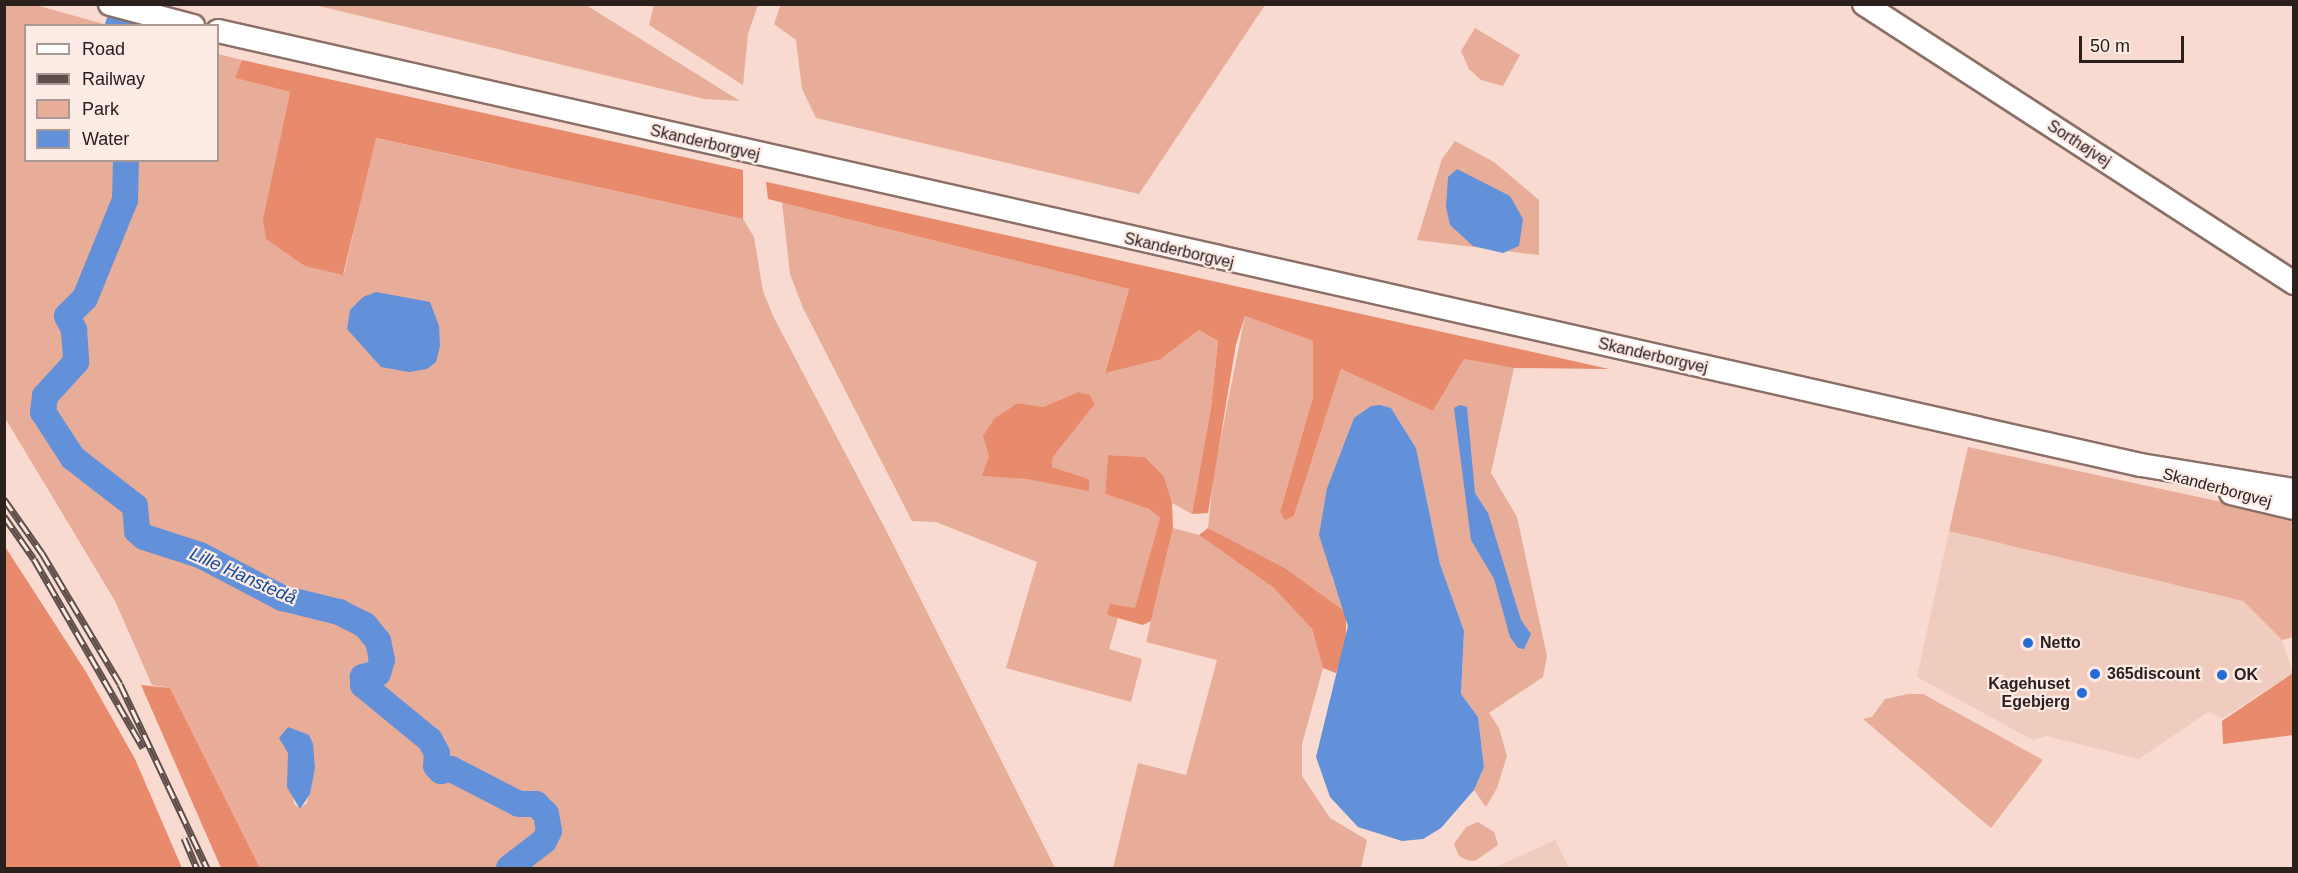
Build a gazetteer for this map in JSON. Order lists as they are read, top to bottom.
{
  "streets": {
    "main road": ["Skanderborgvej", "Sorthøjvej"]
  },
  "water": ["Lille Hanstedå"],
  "places": [
    "Netto",
    "365discount",
    "OK",
    "Kagehuset Egebjerg"
  ],
  "legend": [
    "Road",
    "Railway",
    "Park",
    "Water"
  ],
  "scale_bar": "50 m"
}
